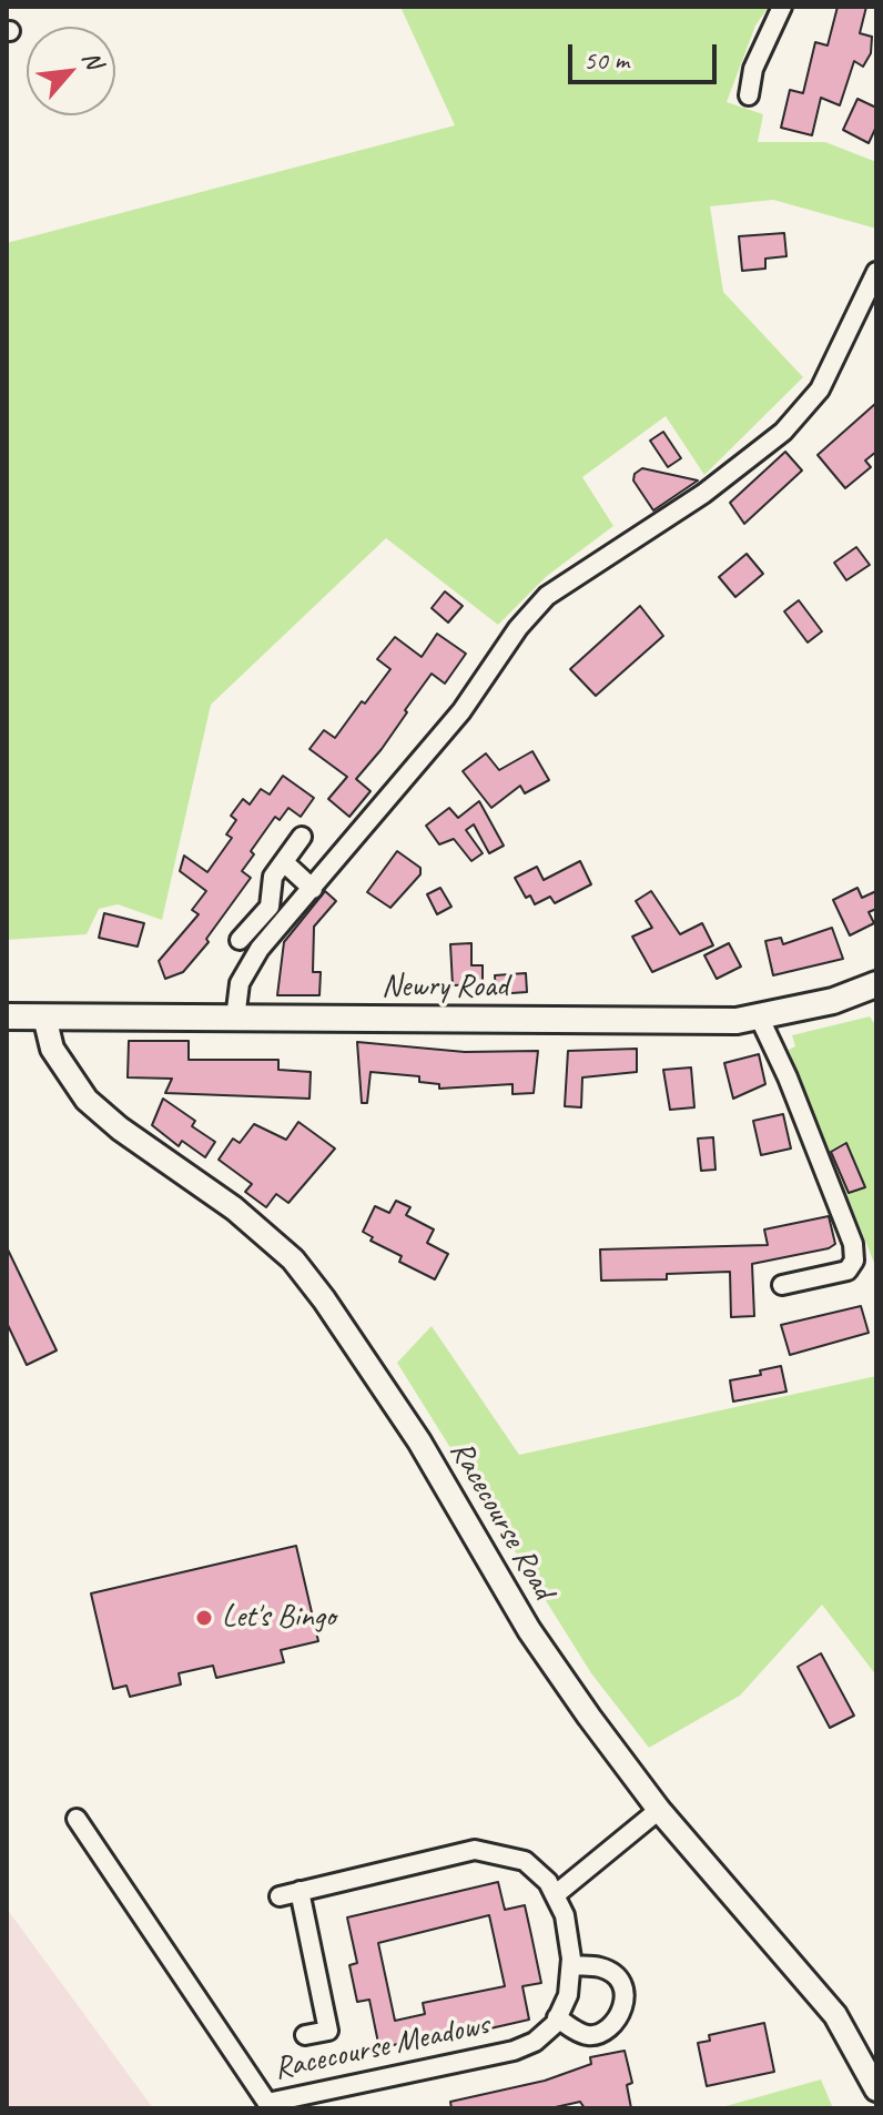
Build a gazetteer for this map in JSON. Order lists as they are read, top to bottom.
{
  "streets": {
    "main road": ["Newry Road"],
    "street": ["Racecourse Road", "Racecourse Meadows"]
  },
  "crossings": [
    ["Newry Road", "Racecourse Road"]
  ],
  "places": ["Let's Bingo"],
  "scale_bar": "50 m",
  "north": "top right"
}
